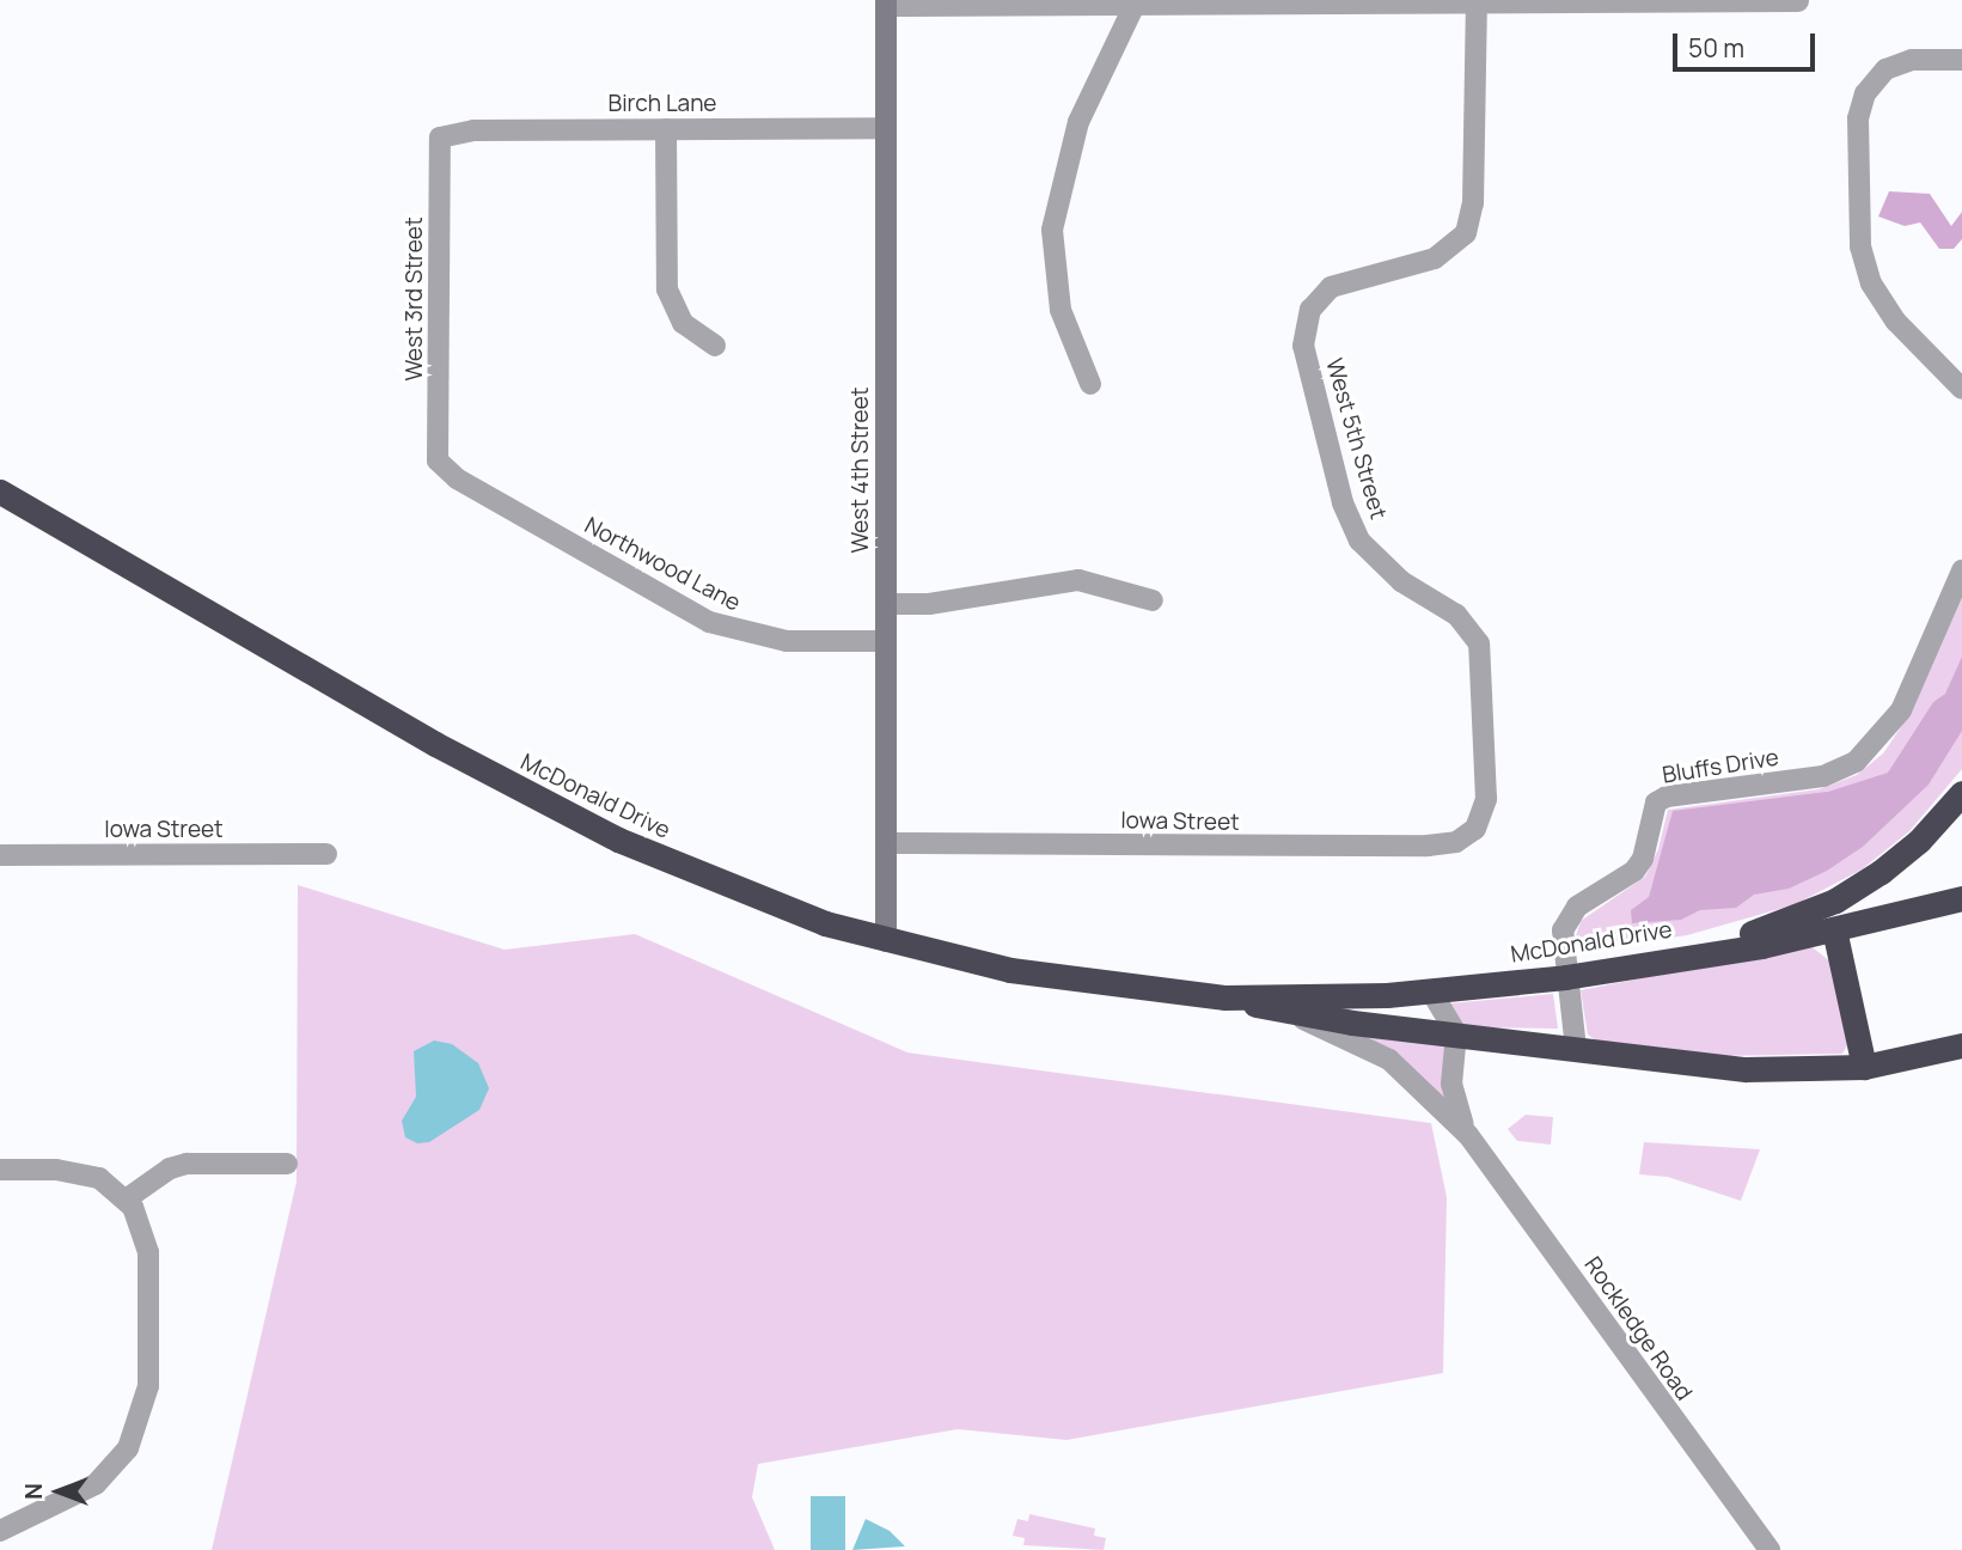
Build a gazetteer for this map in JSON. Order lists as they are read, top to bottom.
{
  "streets": {
    "highway": ["McDonald Drive"],
    "street": [
      "Birch Lane",
      "West 3rd Street",
      "West 5th Street",
      "West 4th Street",
      "Northwood Lane",
      "Bluffs Drive",
      "Iowa Street",
      "Rockledge Road"
    ]
  },
  "crossings": [
    ["Birch Lane", "West 3rd Street"],
    ["Birch Lane", "West 4th Street"],
    ["West 3rd Street", "Northwood Lane"],
    ["West 5th Street", "Iowa Street"],
    ["West 4th Street", "Northwood Lane"],
    ["West 4th Street", "McDonald Drive"],
    ["West 4th Street", "Iowa Street"],
    ["Bluffs Drive", "McDonald Drive"]
  ],
  "scale_bar": "50 m",
  "north": "left"
}
